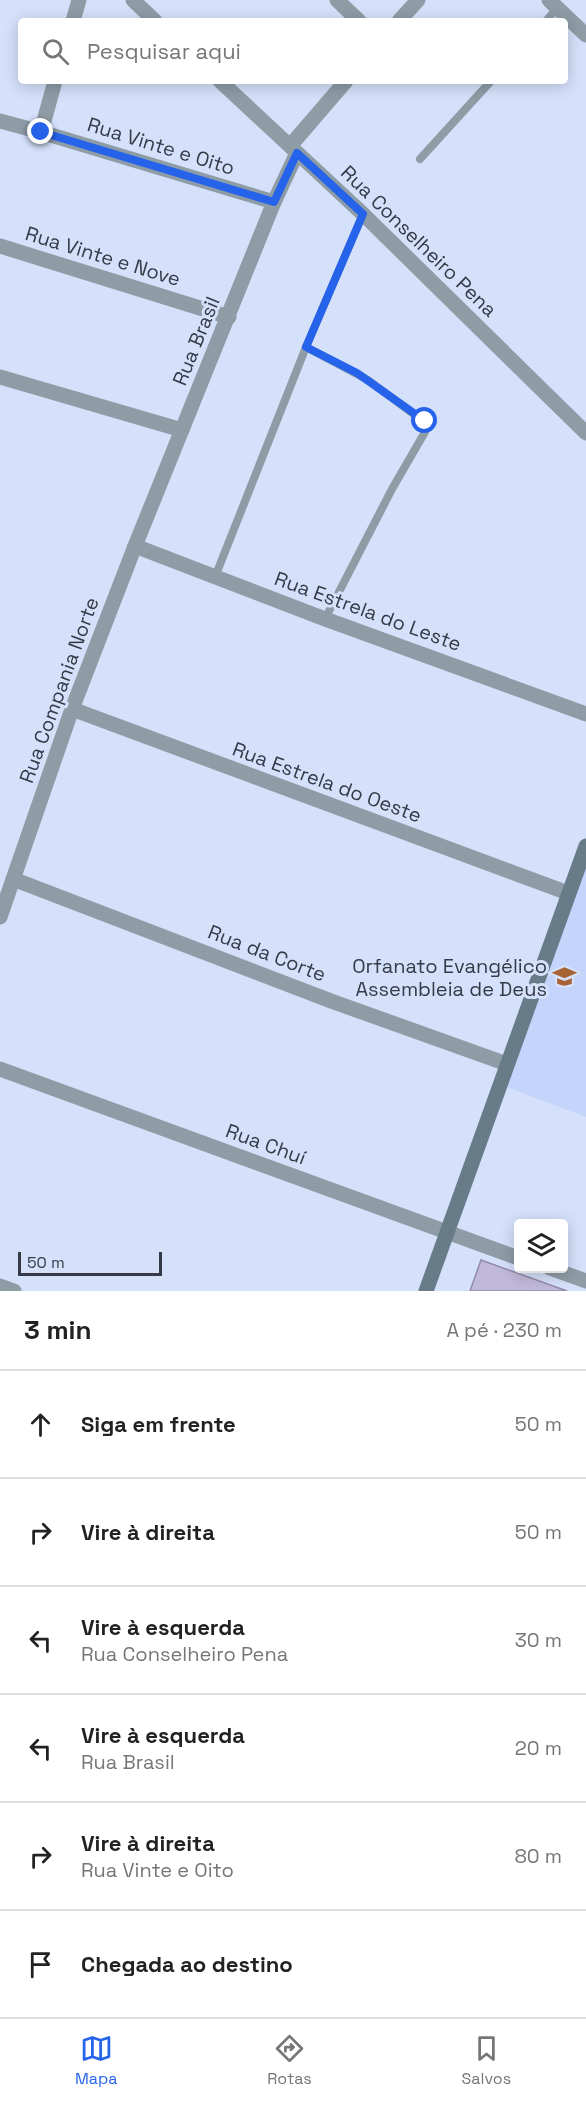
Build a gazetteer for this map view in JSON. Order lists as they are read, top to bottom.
{
  "streets": {
    "street": [
      "Rua Vinte e Oito",
      "Rua Conselheiro Pena",
      "Rua Vinte e Nove",
      "Rua Brasil",
      "Rua Estrela do Leste",
      "Rua Compania Norte",
      "Rua Estrela do Oeste",
      "Rua da Corte",
      "Rua Chuí"
    ]
  },
  "crossings": [
    ["Rua Vinte e Oito", "Rua Brasil"],
    ["Rua Conselheiro Pena", "Rua Brasil"],
    ["Rua Vinte e Nove", "Rua Brasil"],
    ["Rua Brasil", "Rua Estrela do Leste"],
    ["Rua Brasil", "Rua Compania Norte"],
    ["Rua Estrela do Leste", "Rua Compania Norte"],
    ["Rua Compania Norte", "Rua Estrela do Oeste"],
    ["Rua Compania Norte", "Rua da Corte"]
  ],
  "places": {
    "school or university": ["Orfanato Evangélico Assembleia de Deus"]
  },
  "scale_bar": "50 m",
  "page": {
    "search": "Pesquisar aqui",
    "scale": "50 m",
    "heading": ["3 min", "A pé · 230 m"],
    "list": [
      ["Siga em frente", "50 m"],
      ["Vire à direita", "50 m"],
      ["Vire à esquerda", "Rua Conselheiro Pena", "30 m"],
      ["Vire à esquerda", "Rua Brasil", "20 m"],
      ["Vire à direita", "Rua Vinte e Oito", "80 m"],
      "Chegada ao destino"
    ],
    "nav": ["Mapa", "Rotas", "Salvos"]
  }
}
